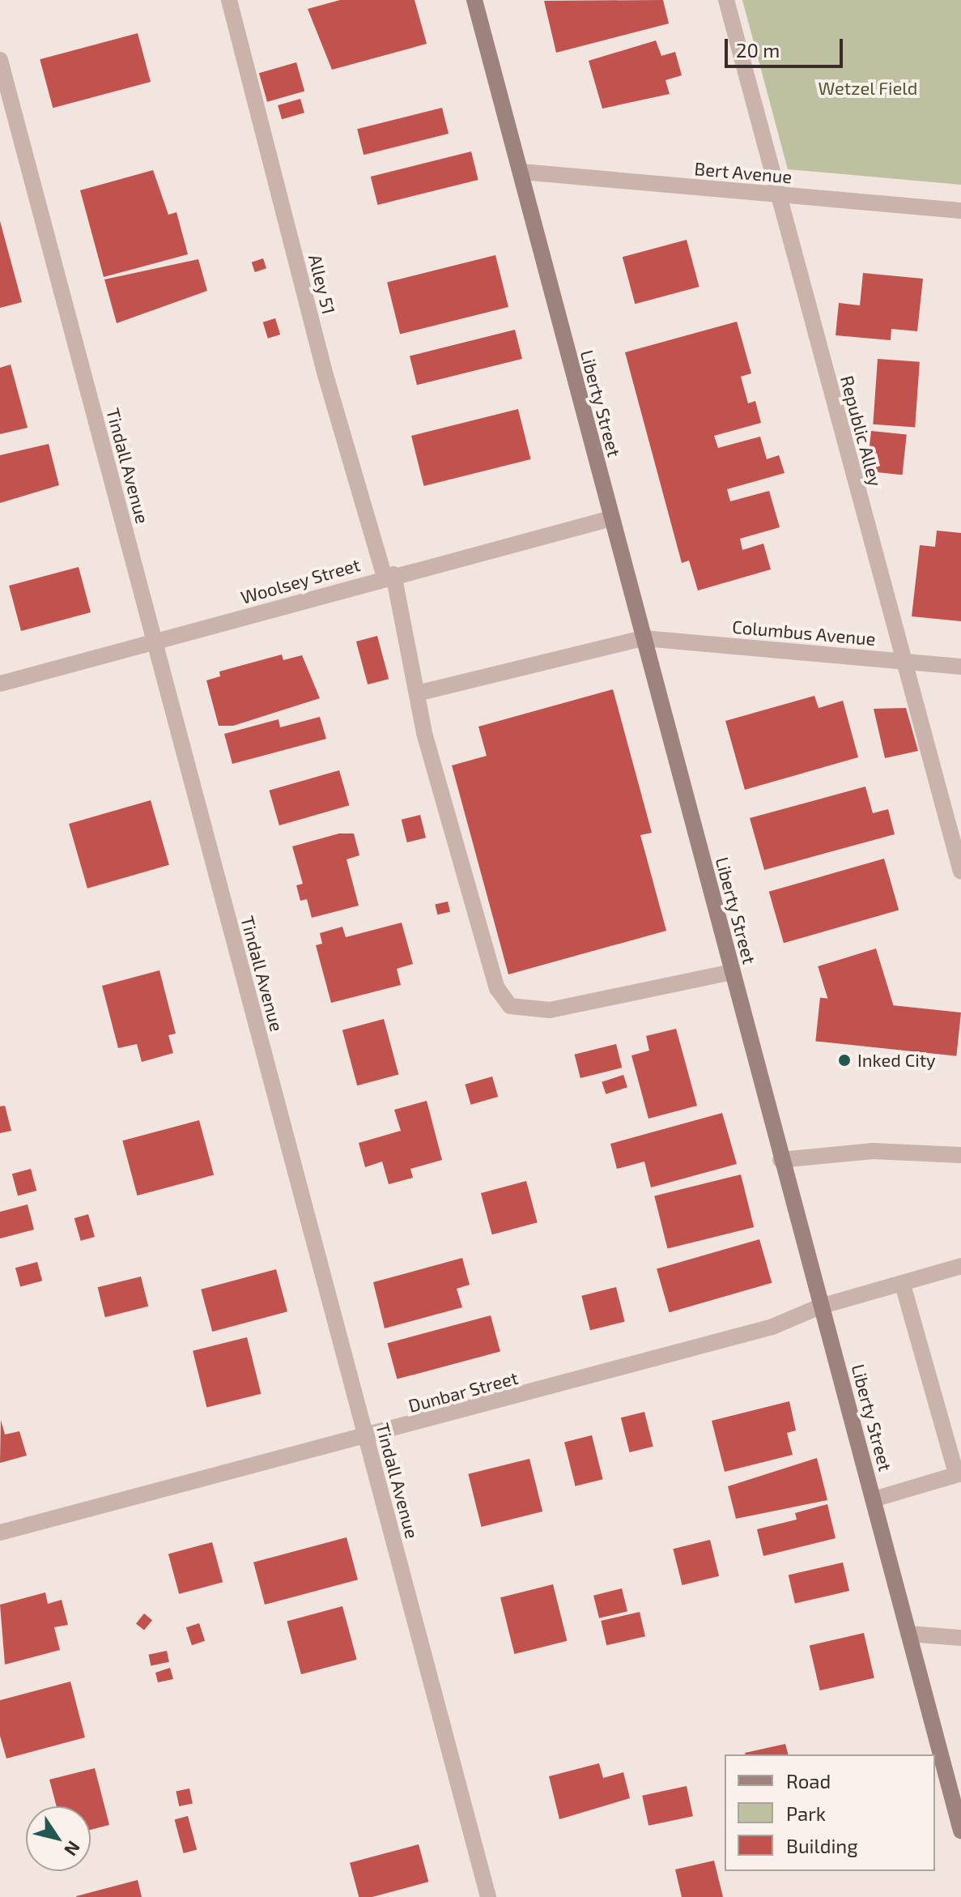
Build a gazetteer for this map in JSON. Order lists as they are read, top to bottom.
{
  "streets": {
    "street": [
      "Bert Avenue",
      "Alley 51",
      "Liberty Street",
      "Republic Alley",
      "Tindall Avenue",
      "Woolsey Street",
      "Columbus Avenue",
      "Dunbar Street"
    ]
  },
  "crossings": [
    ["Bert Avenue", "Liberty Street"],
    ["Bert Avenue", "Republic Alley"],
    ["Alley 51", "Liberty Street"],
    ["Alley 51", "Woolsey Street"],
    ["Alley 51", "Columbus Avenue"],
    ["Liberty Street", "Woolsey Street"],
    ["Liberty Street", "Columbus Avenue"],
    ["Liberty Street", "Dunbar Street"],
    ["Republic Alley", "Columbus Avenue"],
    ["Tindall Avenue", "Woolsey Street"],
    ["Tindall Avenue", "Dunbar Street"]
  ],
  "parks": ["Wetzel Field"],
  "places": ["Inked City"],
  "legend": ["Road", "Park", "Building"],
  "scale_bar": "20 m",
  "north": "bottom right"
}
